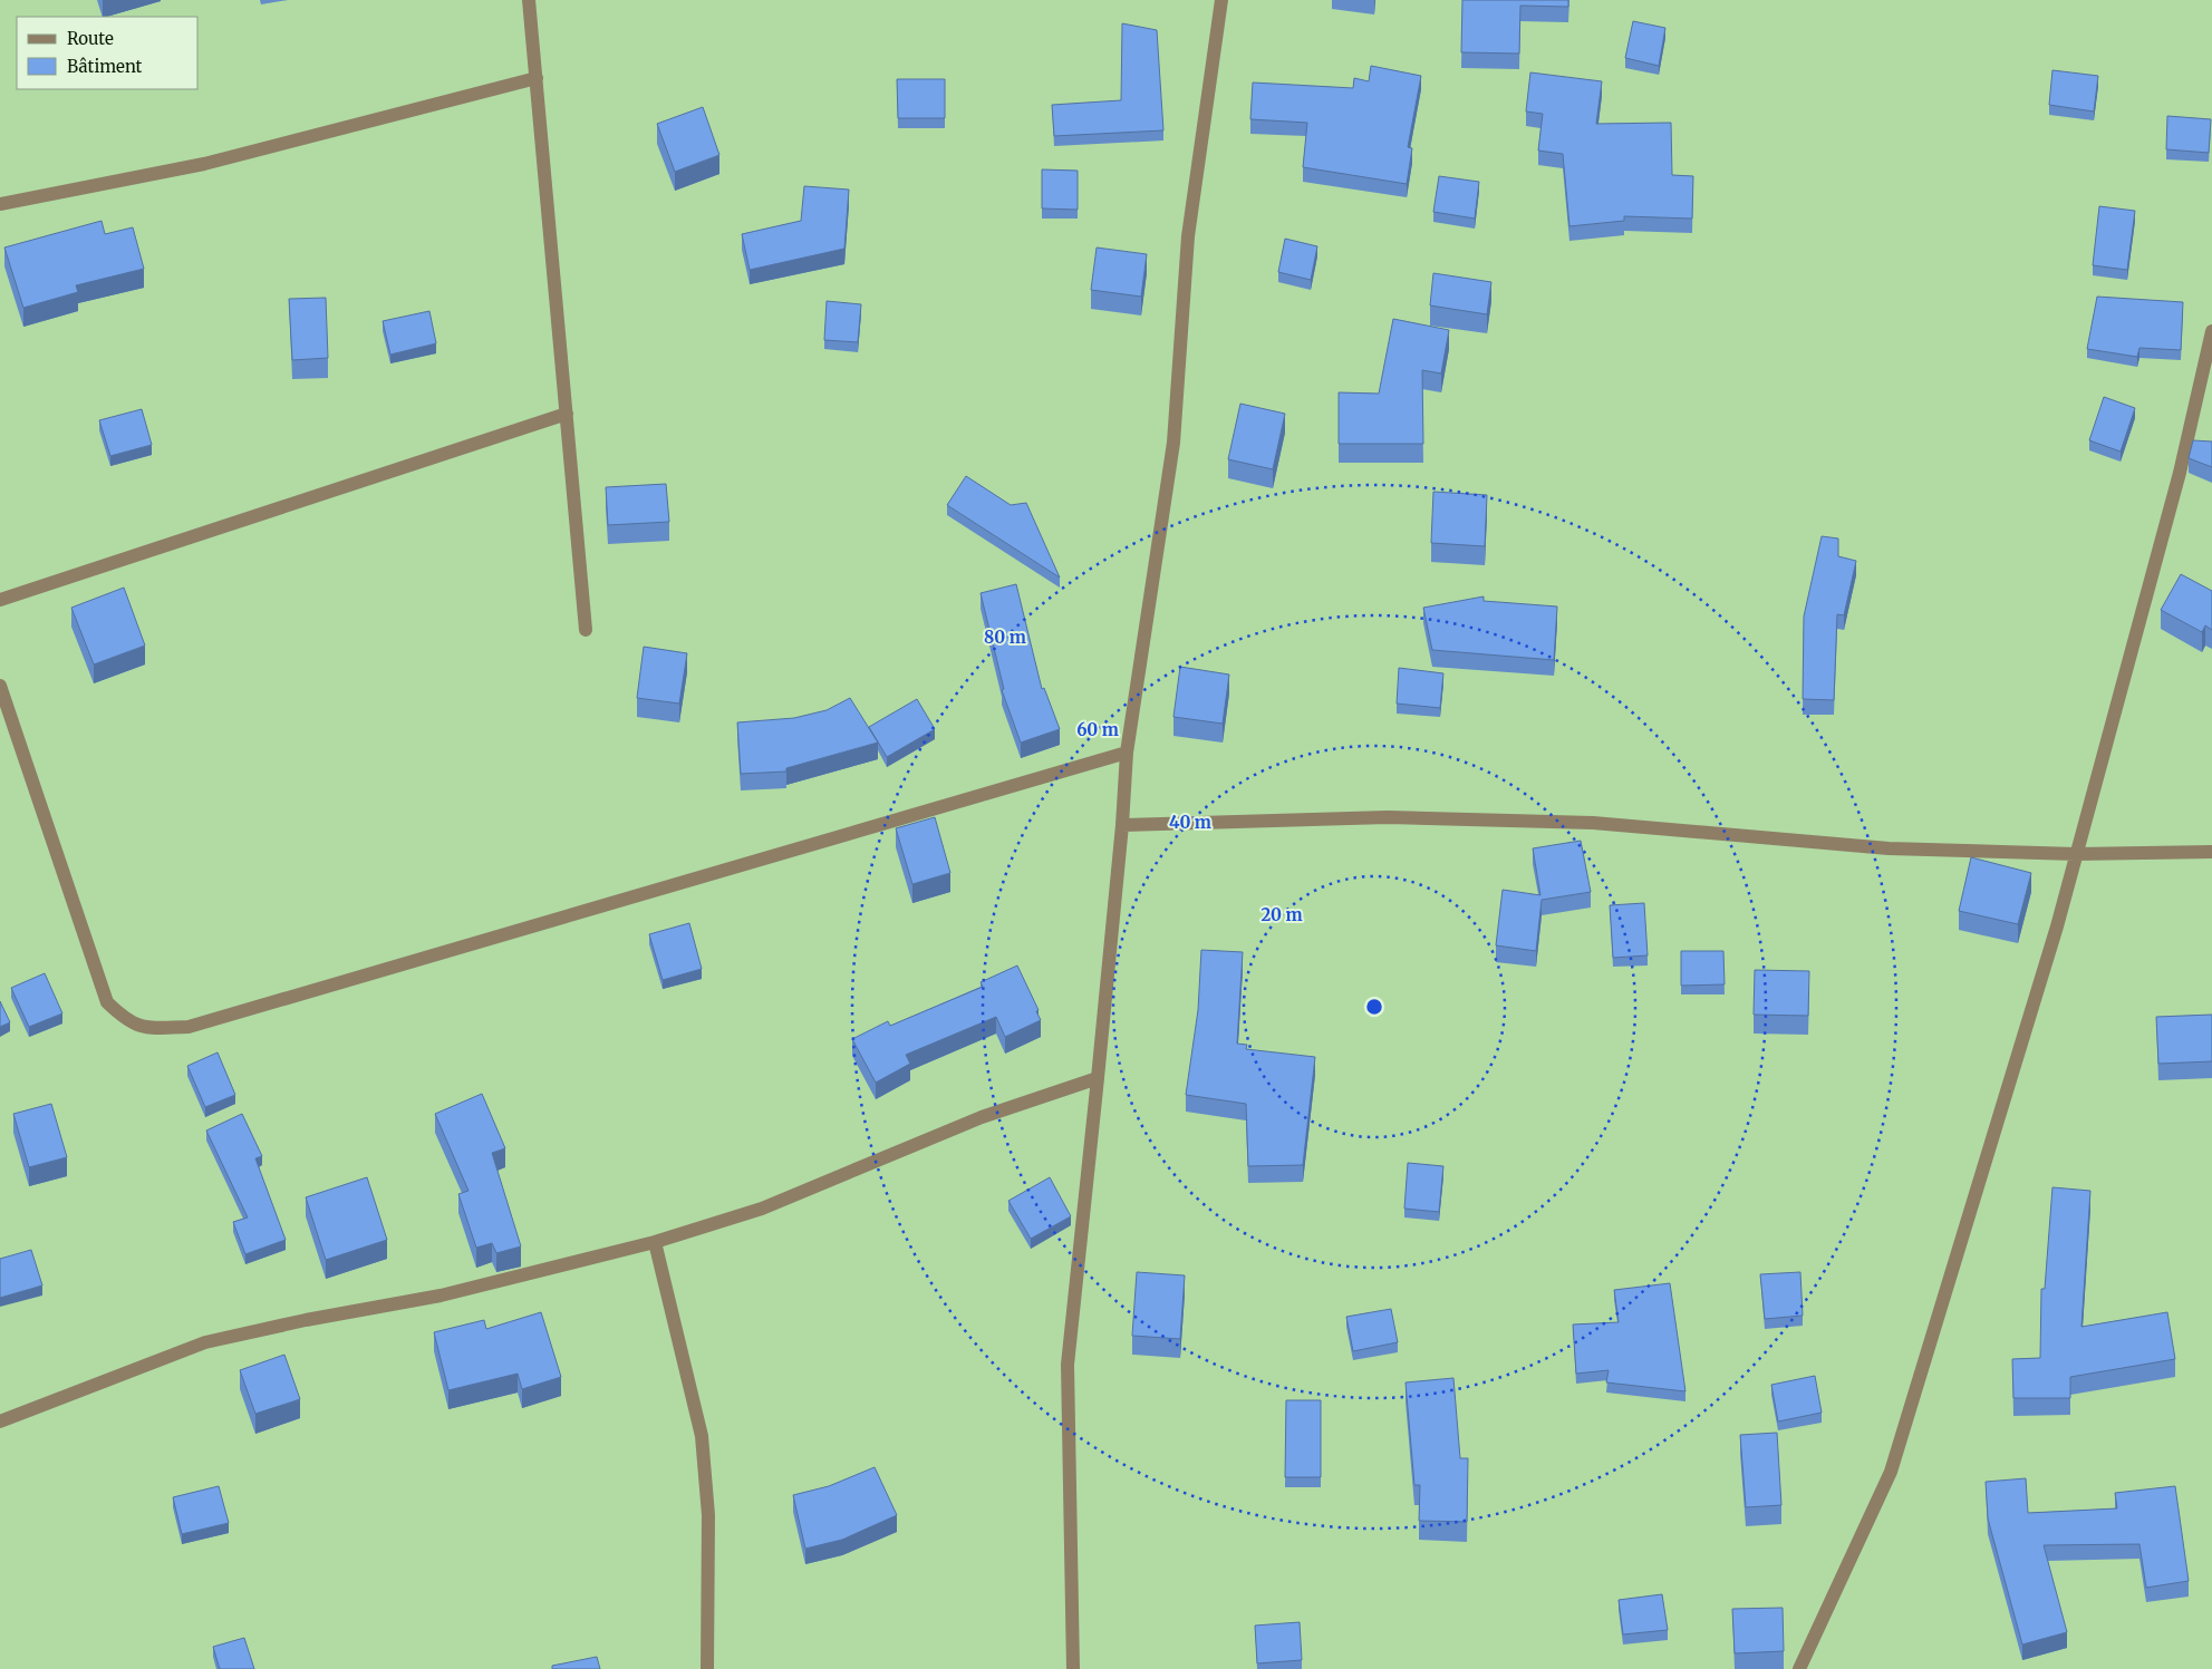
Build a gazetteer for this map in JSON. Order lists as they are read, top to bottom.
{
  "legend": ["Route", "Bâtiment"],
  "rings": [
    "80 m",
    "60 m",
    "40 m",
    "20 m"
  ]
}
